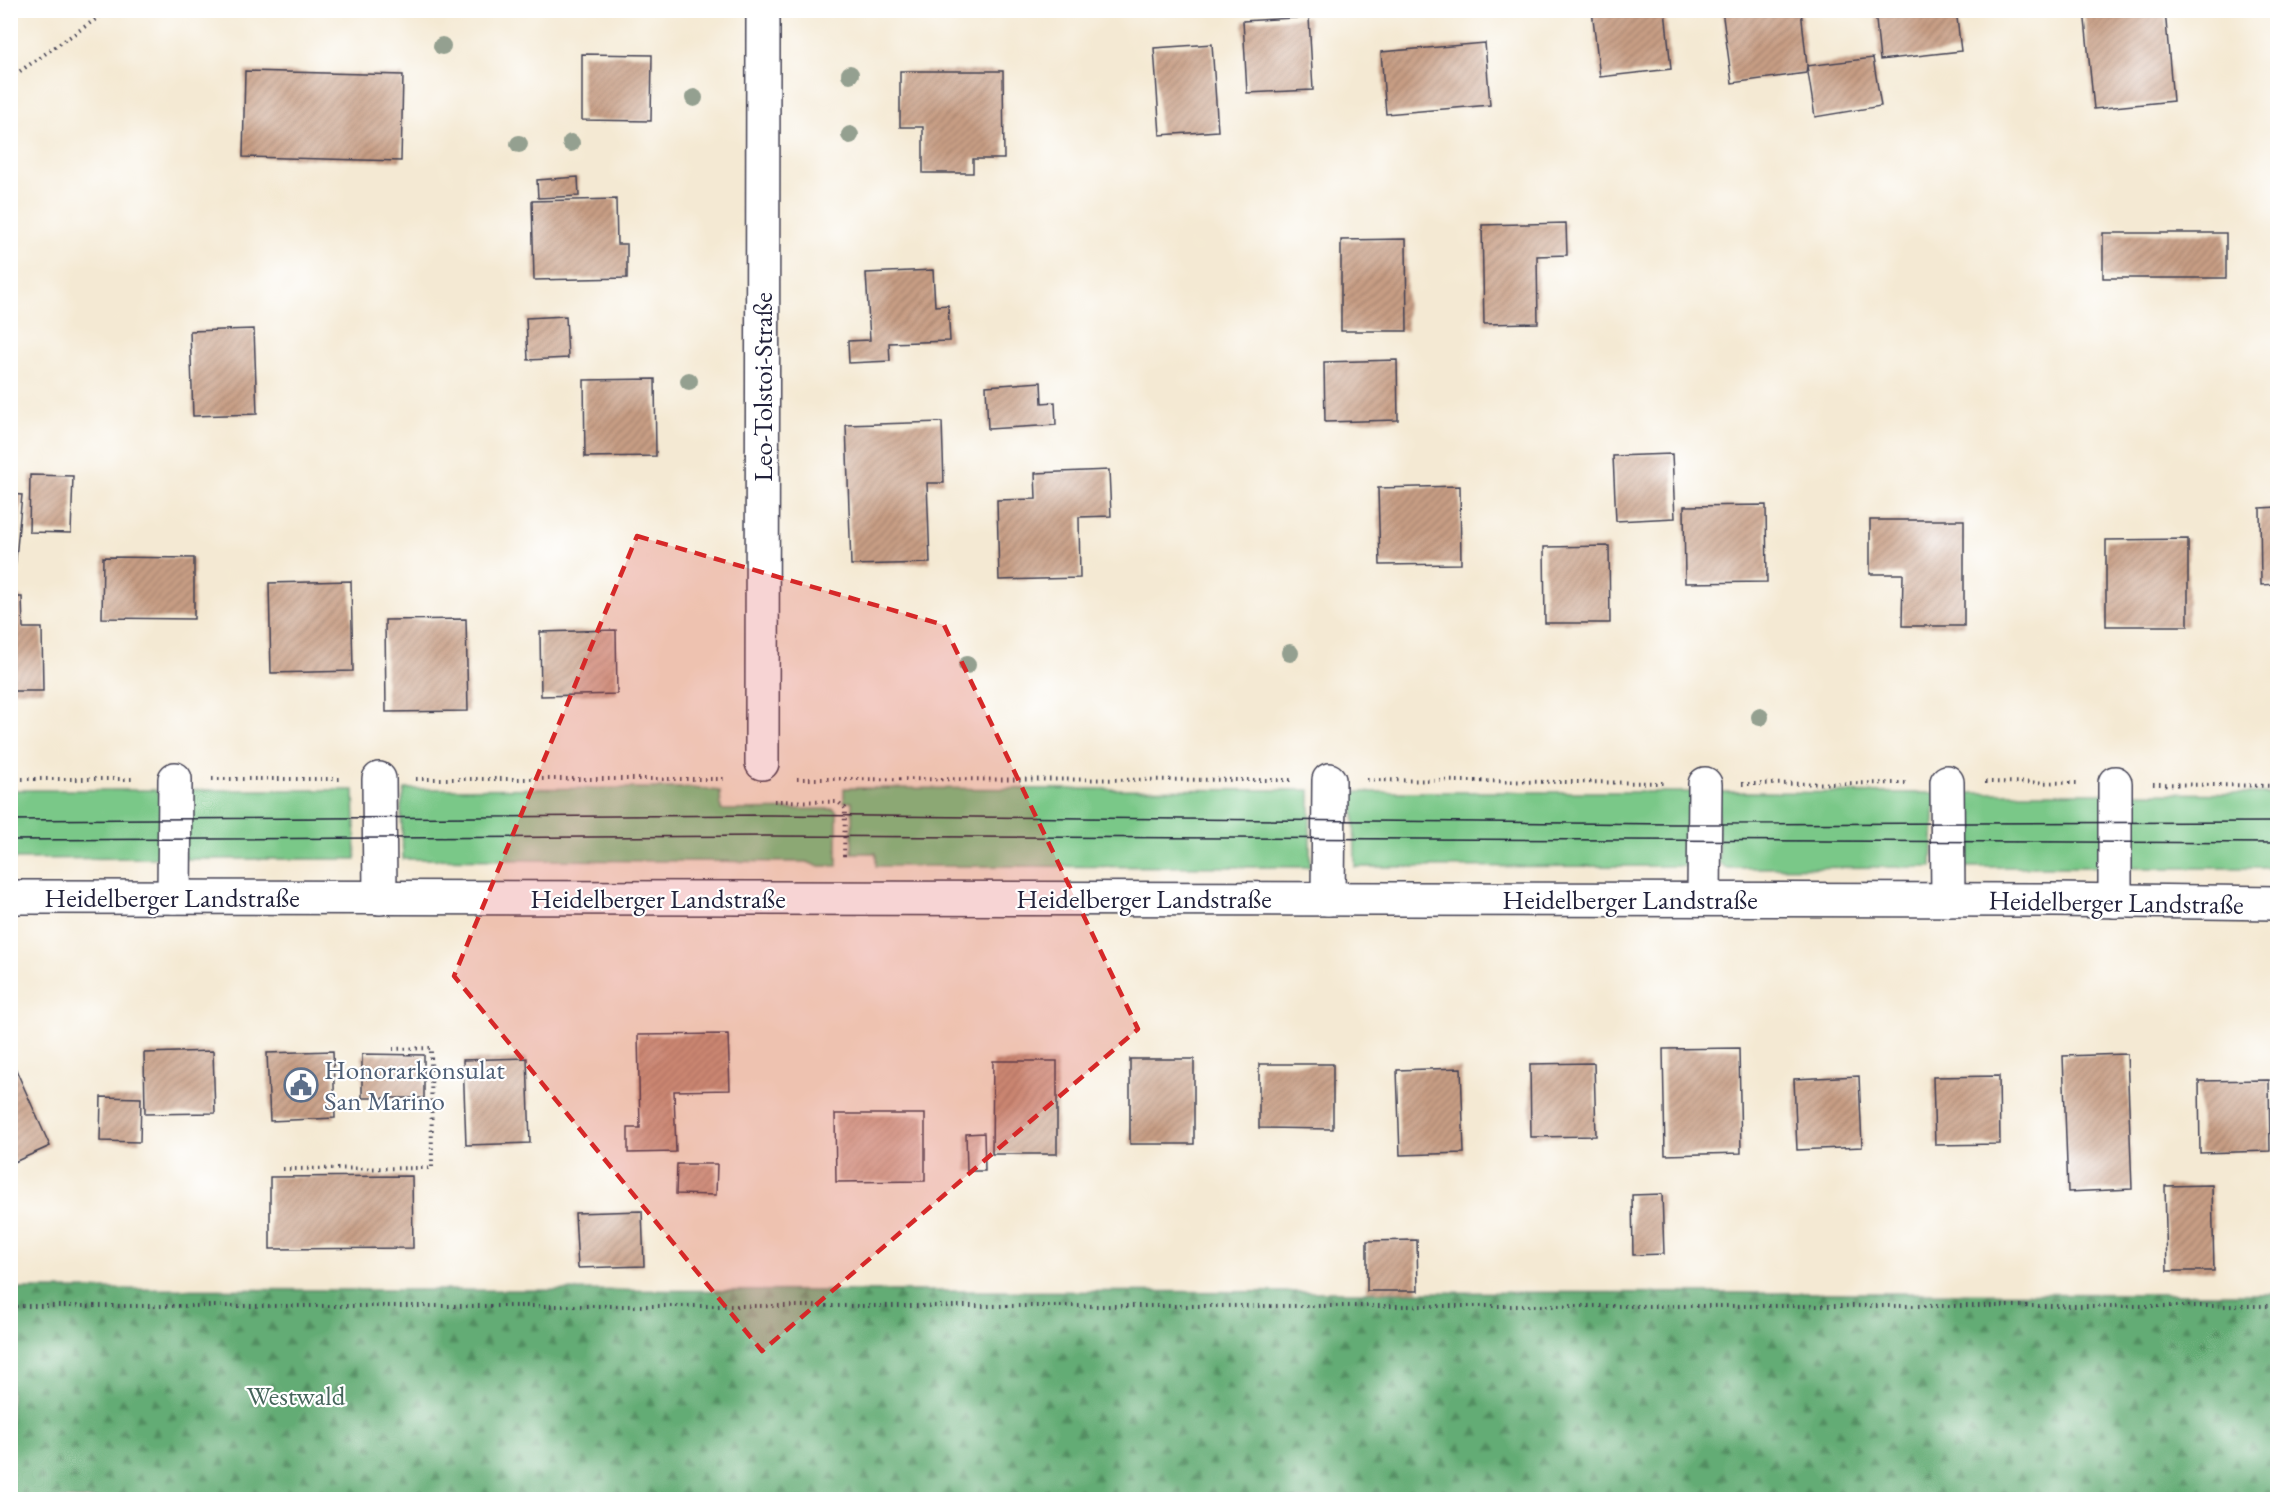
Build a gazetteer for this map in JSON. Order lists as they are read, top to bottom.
{
  "streets": {
    "street": ["Leo-Tolstoi-Straße", "Heidelberger Landstraße"]
  },
  "parks": ["Westwald"],
  "places": {
    "public building": ["Honorarkonsulat San Marino"]
  }
}
